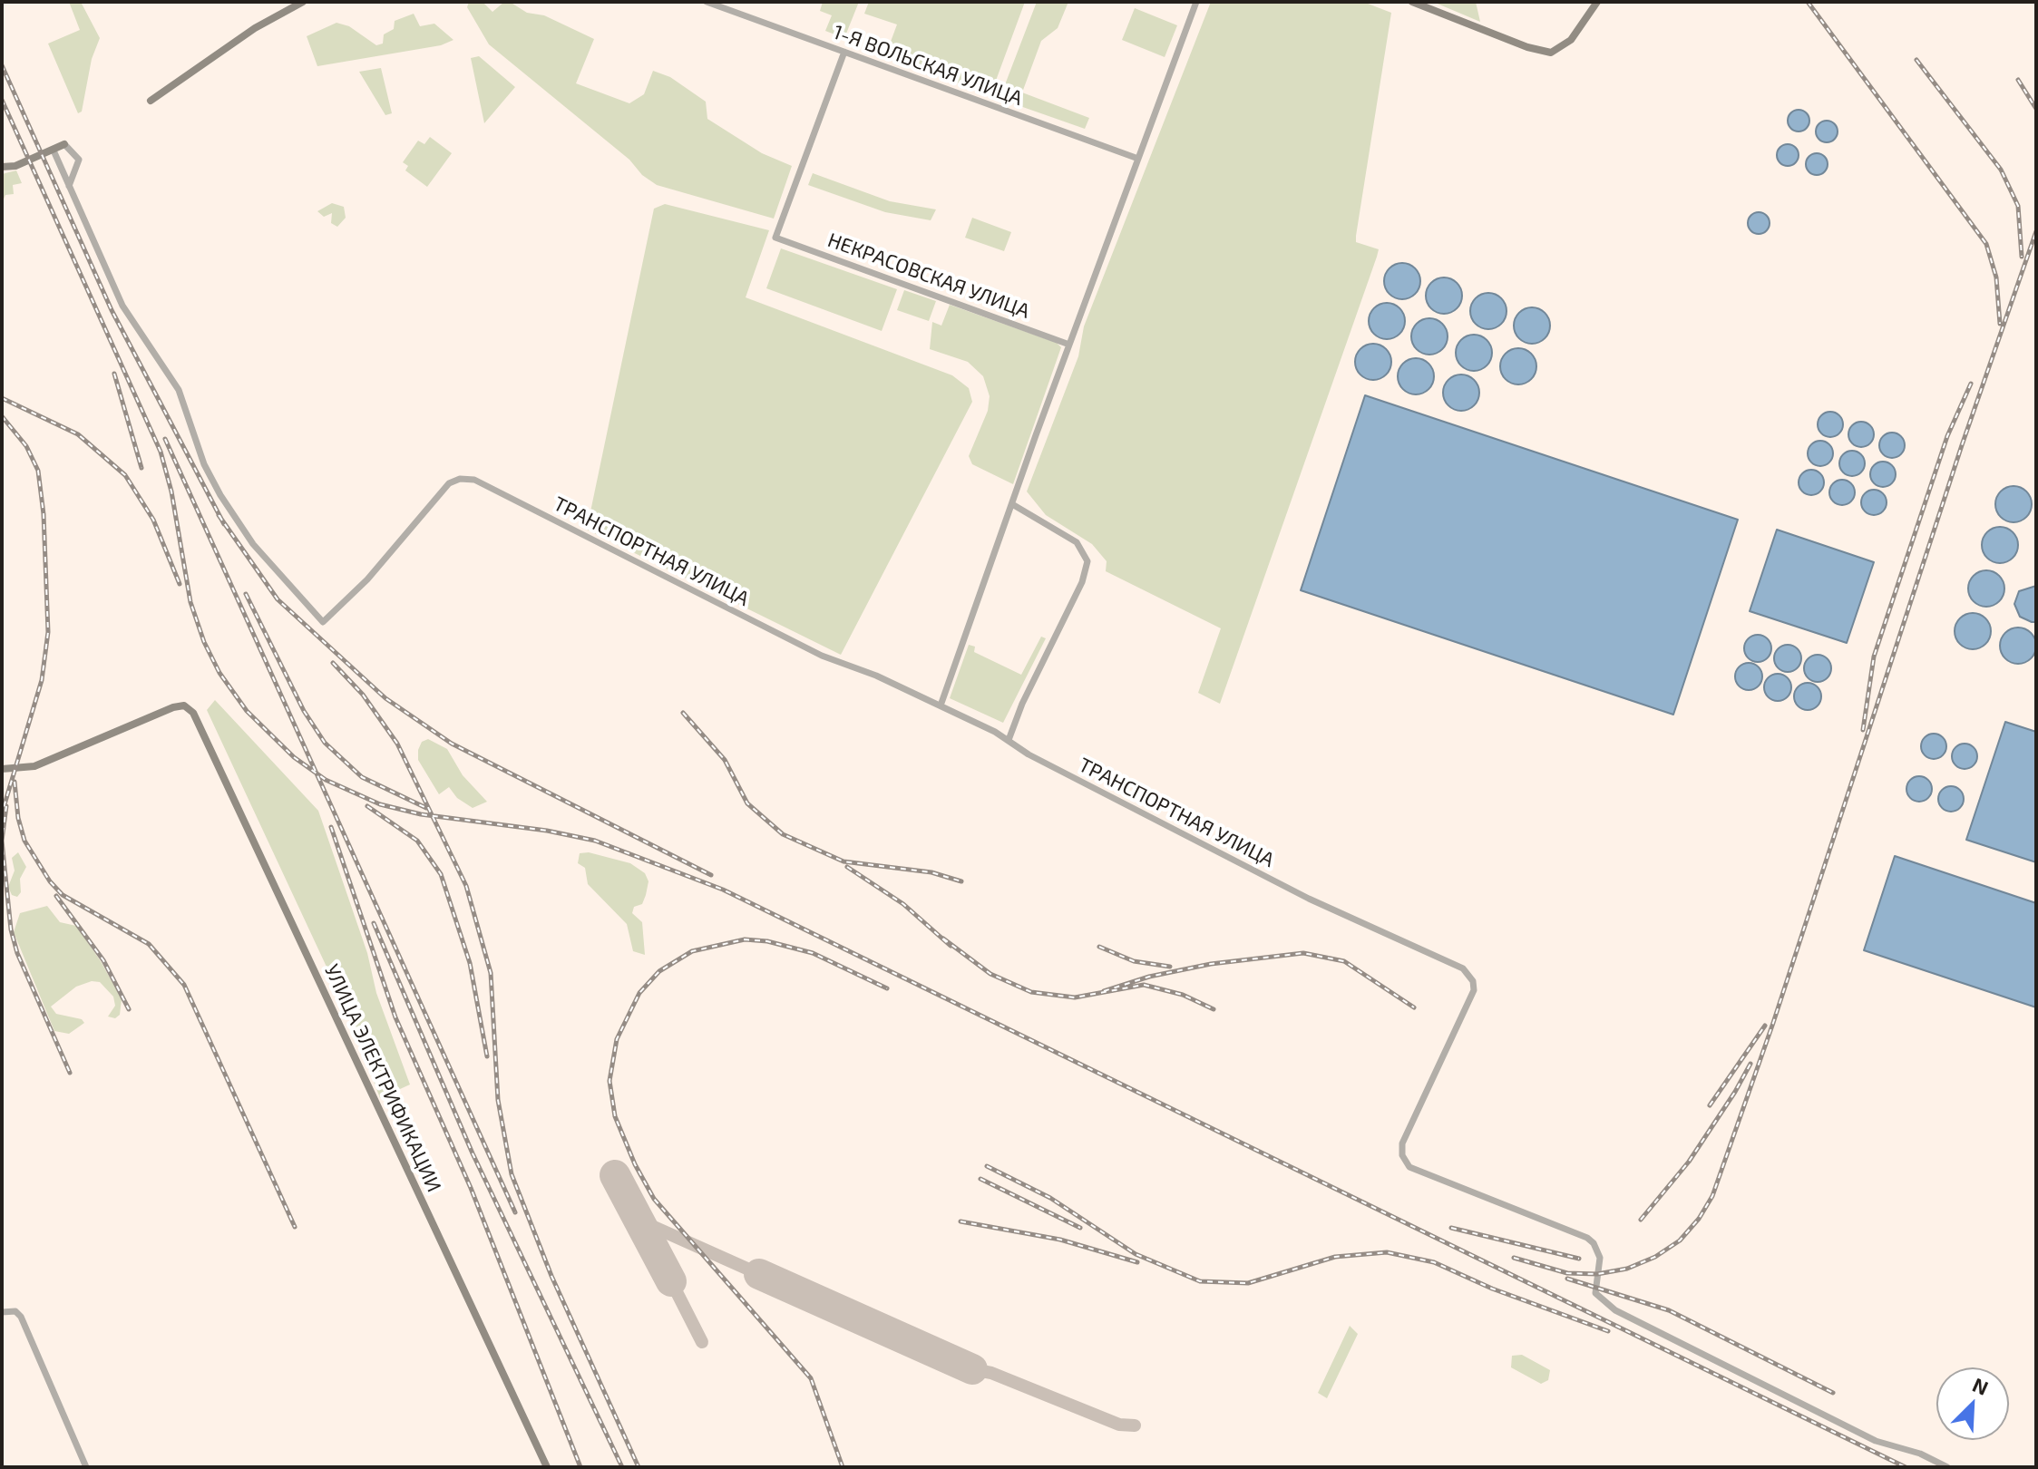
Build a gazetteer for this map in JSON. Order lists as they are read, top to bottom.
{
  "streets": {
    "main road": ["УЛИЦА ЭЛЕКТРИФИКАЦИИ"],
    "street": ["1-Я ВОЛЬСКАЯ УЛИЦА", "НЕКРАСОВСКАЯ УЛИЦА", "ТРАНСПОРТНАЯ УЛИЦА"]
  },
  "crossings": [
    ["1-Я ВОЛЬСКАЯ УЛИЦА", "НЕКРАСОВСКАЯ УЛИЦА"]
  ],
  "north": "top right"
}
